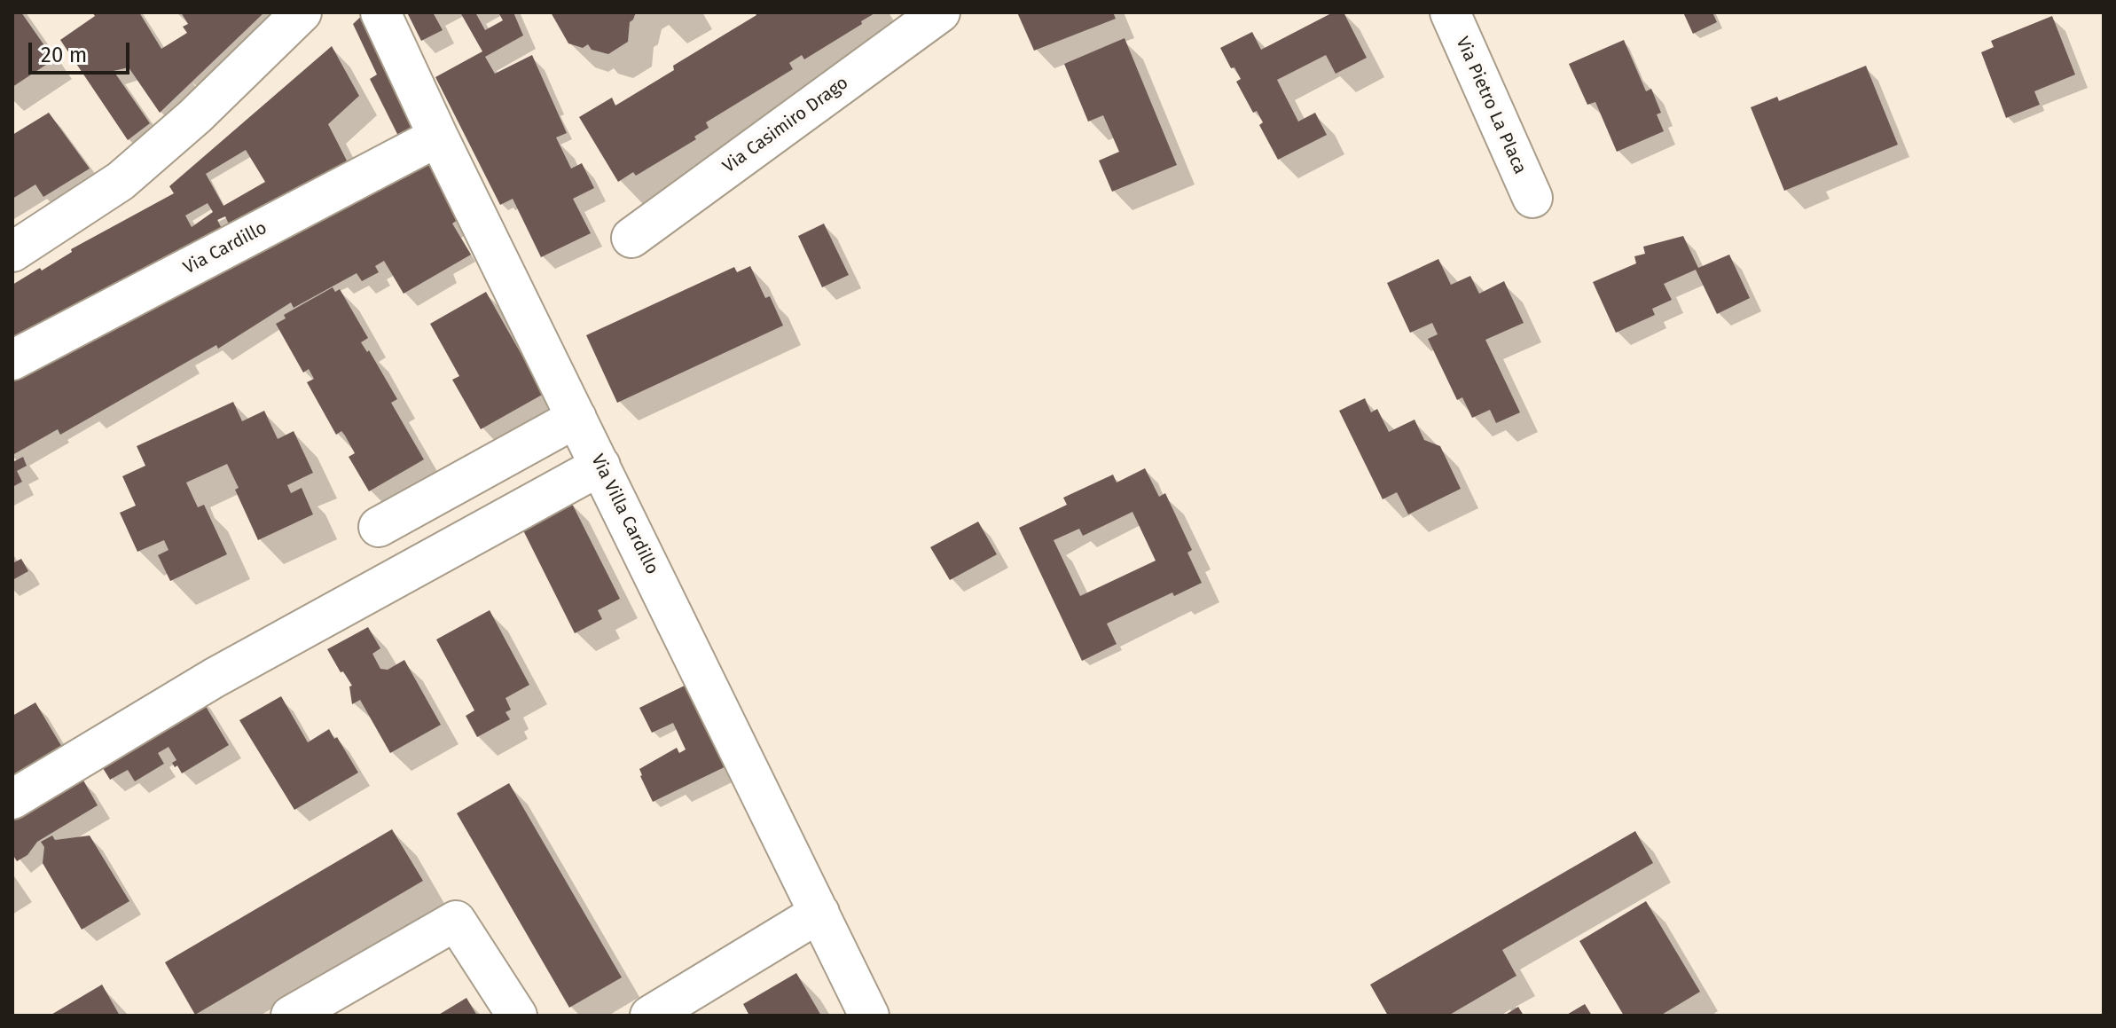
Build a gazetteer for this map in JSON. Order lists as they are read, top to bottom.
{
  "streets": {
    "street": [
      "Via Pietro La Placa",
      "Via Casimiro Drago",
      "Via Cardillo",
      "Via Villa Cardillo"
    ]
  },
  "crossings": [
    ["Via Cardillo", "Via Villa Cardillo"]
  ],
  "scale_bar": "20 m"
}
